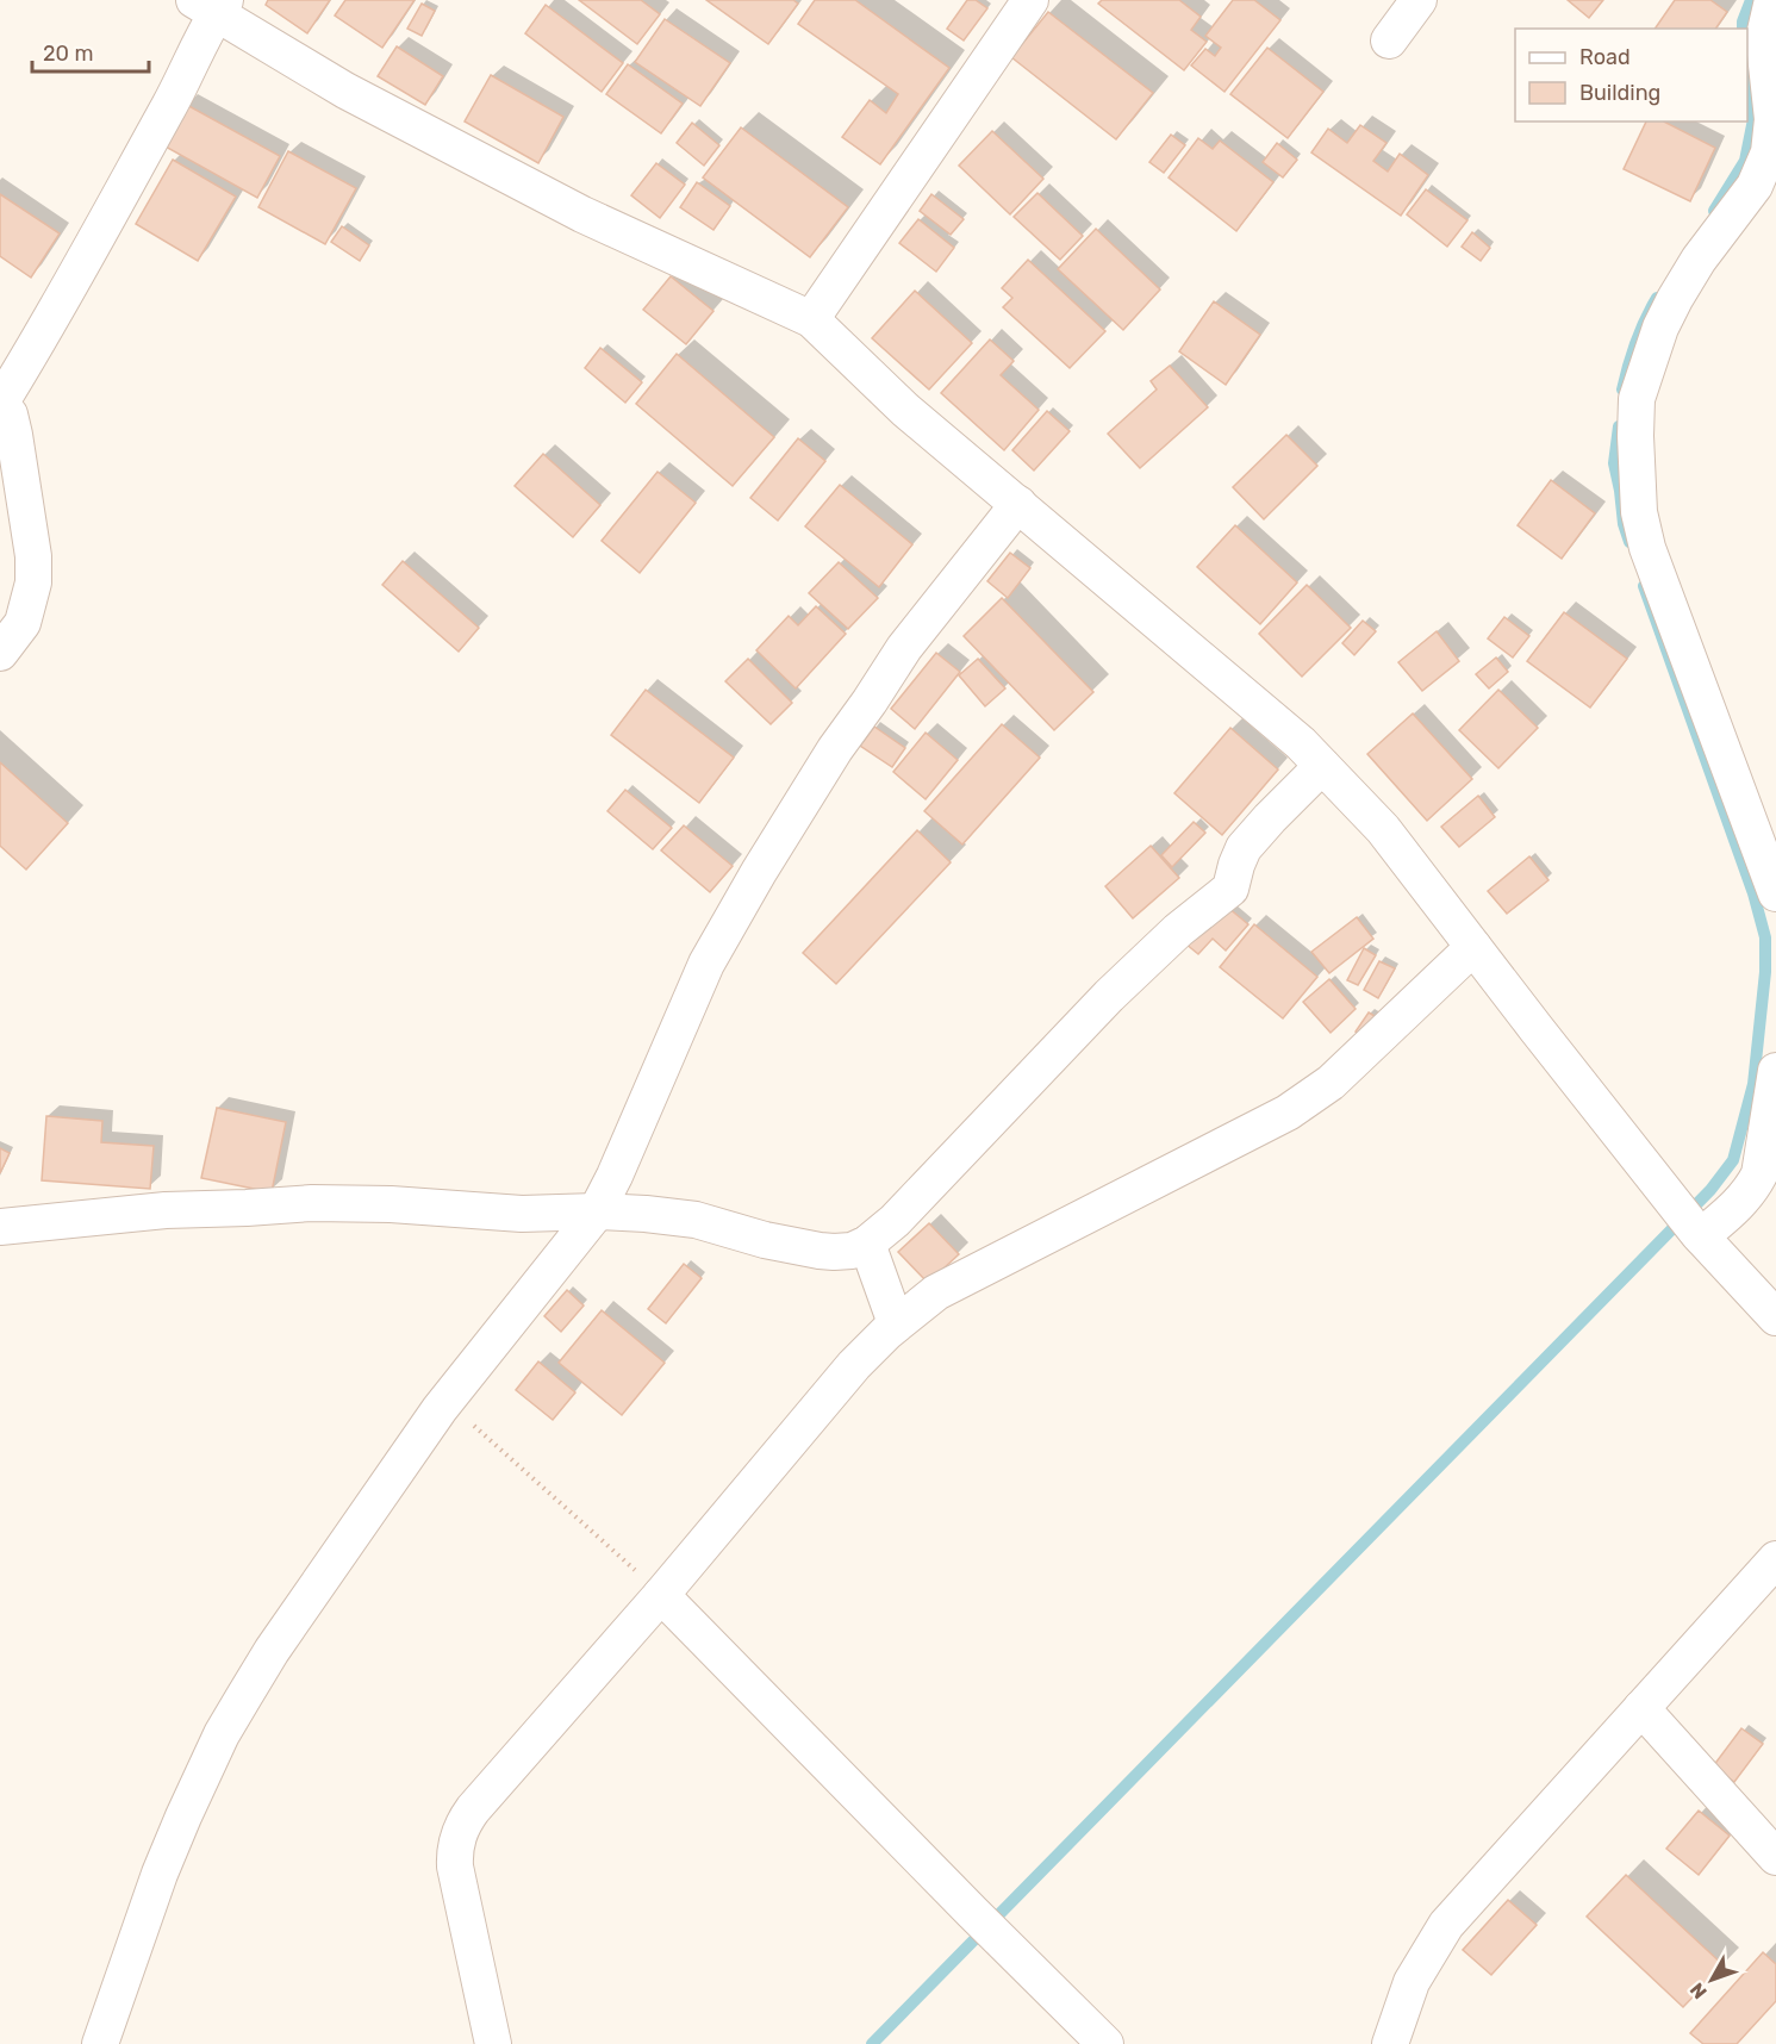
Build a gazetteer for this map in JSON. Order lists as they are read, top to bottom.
{
  "legend": ["Road", "Building"],
  "scale_bar": "20 m",
  "north": "bottom left"
}
